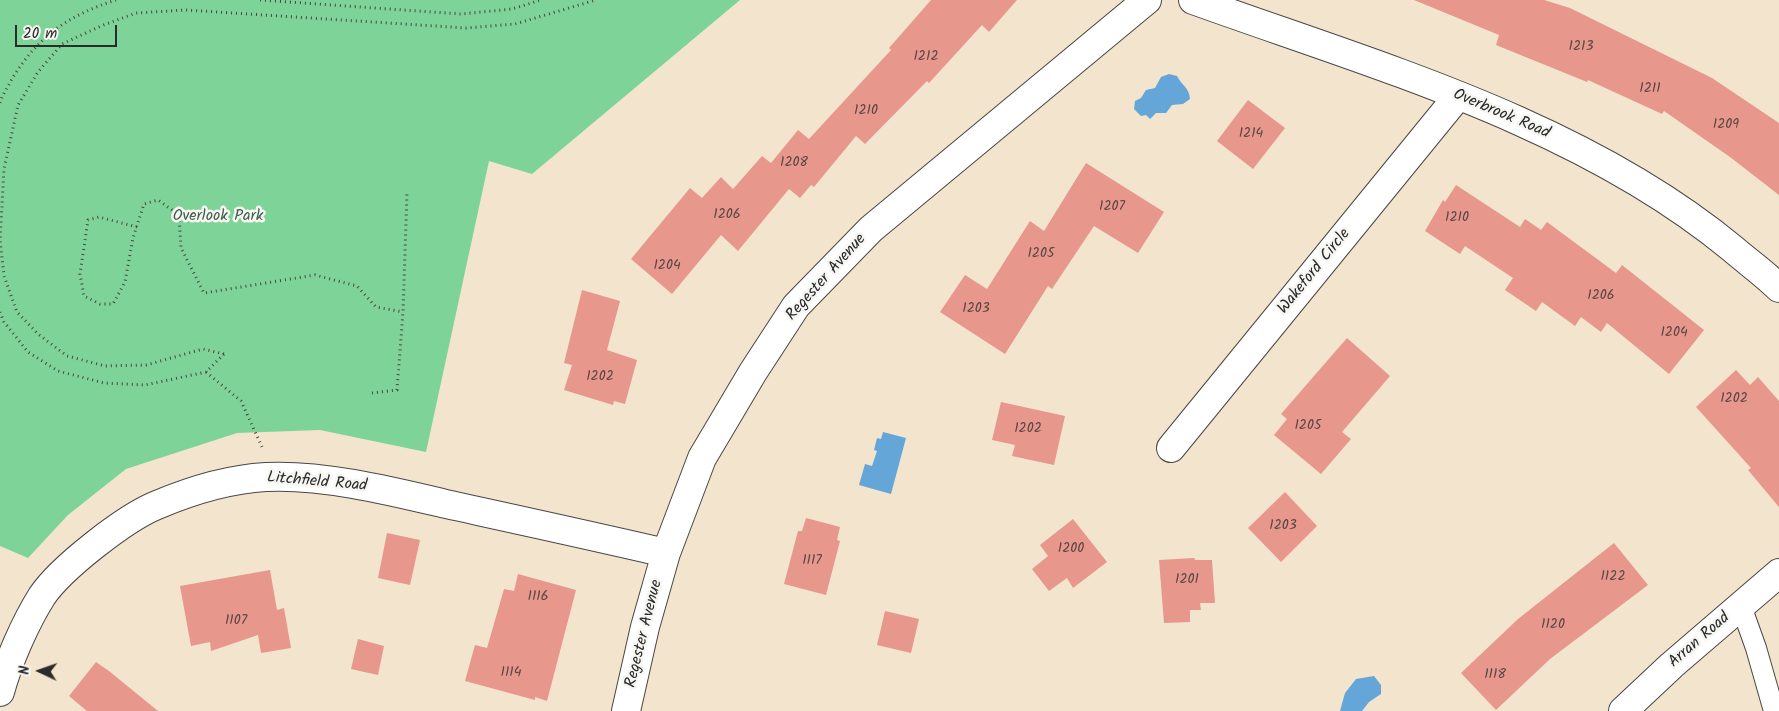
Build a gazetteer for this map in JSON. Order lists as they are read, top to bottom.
{
  "streets": {
    "street": [
      "Overbrook Road",
      "Wakeford Circle",
      "Regester Avenue",
      "Litchfield Road",
      "Arran Road"
    ]
  },
  "crossings": [
    ["Overbrook Road", "Wakeford Circle"],
    ["Regester Avenue", "Litchfield Road"]
  ],
  "parks": ["Overlook Park"],
  "house_numbers": [
    "1213",
    "1212",
    "1211",
    "1210",
    "1209",
    "1214",
    "1208",
    "1207",
    "1206",
    "1210",
    "1205",
    "1204",
    "1206",
    "1203",
    "1204",
    "1202",
    "1202",
    "1205",
    "1202",
    "1203",
    "1200",
    "1117",
    "1122",
    "1201",
    "1116",
    "1107",
    "1120",
    "1114",
    "1118"
  ],
  "scale_bar": "20 m",
  "north": "left"
}
